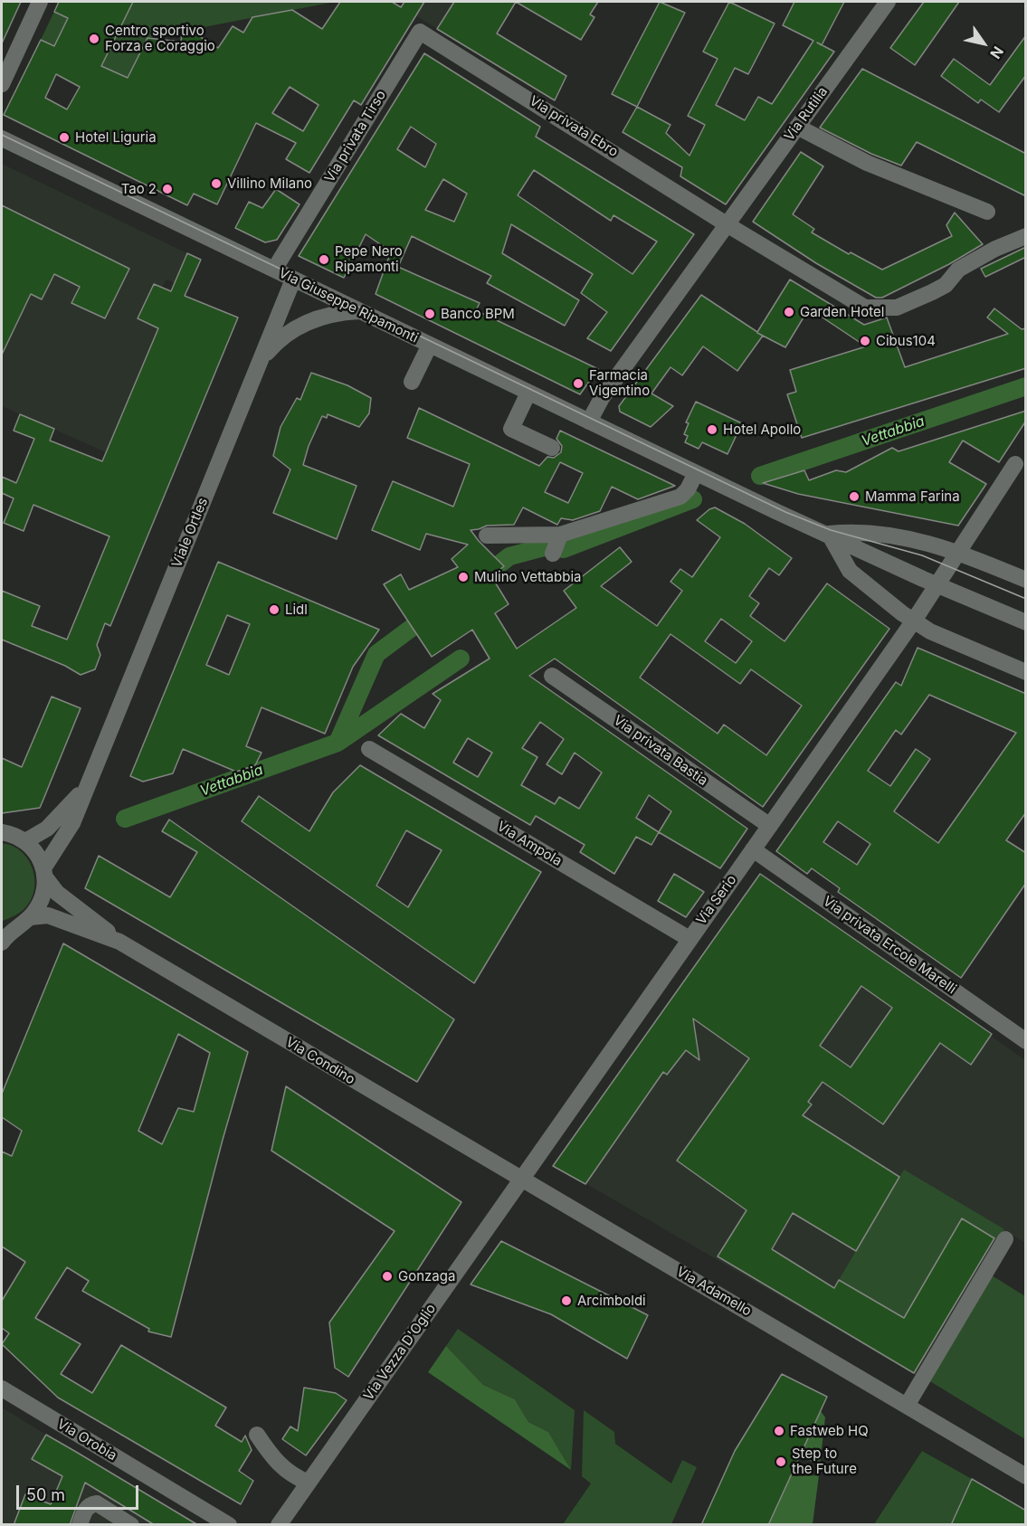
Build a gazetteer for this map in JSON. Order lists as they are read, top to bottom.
{
  "streets": {
    "street": [
      "Via Rutilia",
      "Via privata Ebro",
      "Via privata Tirso",
      "Via Giuseppe Ripamonti",
      "Viale Ortles",
      "Via privata Bastia",
      "Via Ampola",
      "Via Serio",
      "Via privata Ercole Marelli",
      "Via Condino",
      "Via Adamello",
      "Via Vezza D'Oglio",
      "Via Orobia"
    ]
  },
  "crossings": [
    ["Via Rutilia", "Via privata Ebro"],
    ["Via Rutilia", "Via Giuseppe Ripamonti"],
    ["Via privata Ebro", "Via privata Tirso"],
    ["Via privata Tirso", "Via Giuseppe Ripamonti"],
    ["Via Giuseppe Ripamonti", "Viale Ortles"],
    ["Viale Ortles", "Via Condino"],
    ["Via privata Bastia", "Via Serio"],
    ["Via Ampola", "Via Serio"],
    ["Via Serio", "Via privata Ercole Marelli"],
    ["Via Serio", "Via Condino"],
    ["Via Serio", "Via Adamello"],
    ["Via Serio", "Via Vezza D'Oglio"],
    ["Via Condino", "Via Adamello"],
    ["Via Condino", "Via Vezza D'Oglio"],
    ["Via Adamello", "Via Vezza D'Oglio"]
  ],
  "water": ["Vettabbia"],
  "places": [
    "Centro sportivo Forza e Coraggio",
    "Hotel Liguria",
    "Villino Milano",
    "Tao 2",
    "Pepe Nero Ripamonti",
    "Garden Hotel",
    "Banco BPM",
    "Cibus104",
    "Farmacia Vigentino",
    "Hotel Apollo",
    "Mamma Farina",
    "Mulino Vettabbia",
    "Lidl",
    "Gonzaga",
    "Arcimboldi",
    "Fastweb HQ",
    "Step to the Future"
  ],
  "scale_bar": "50 m",
  "north": "bottom right"
}
